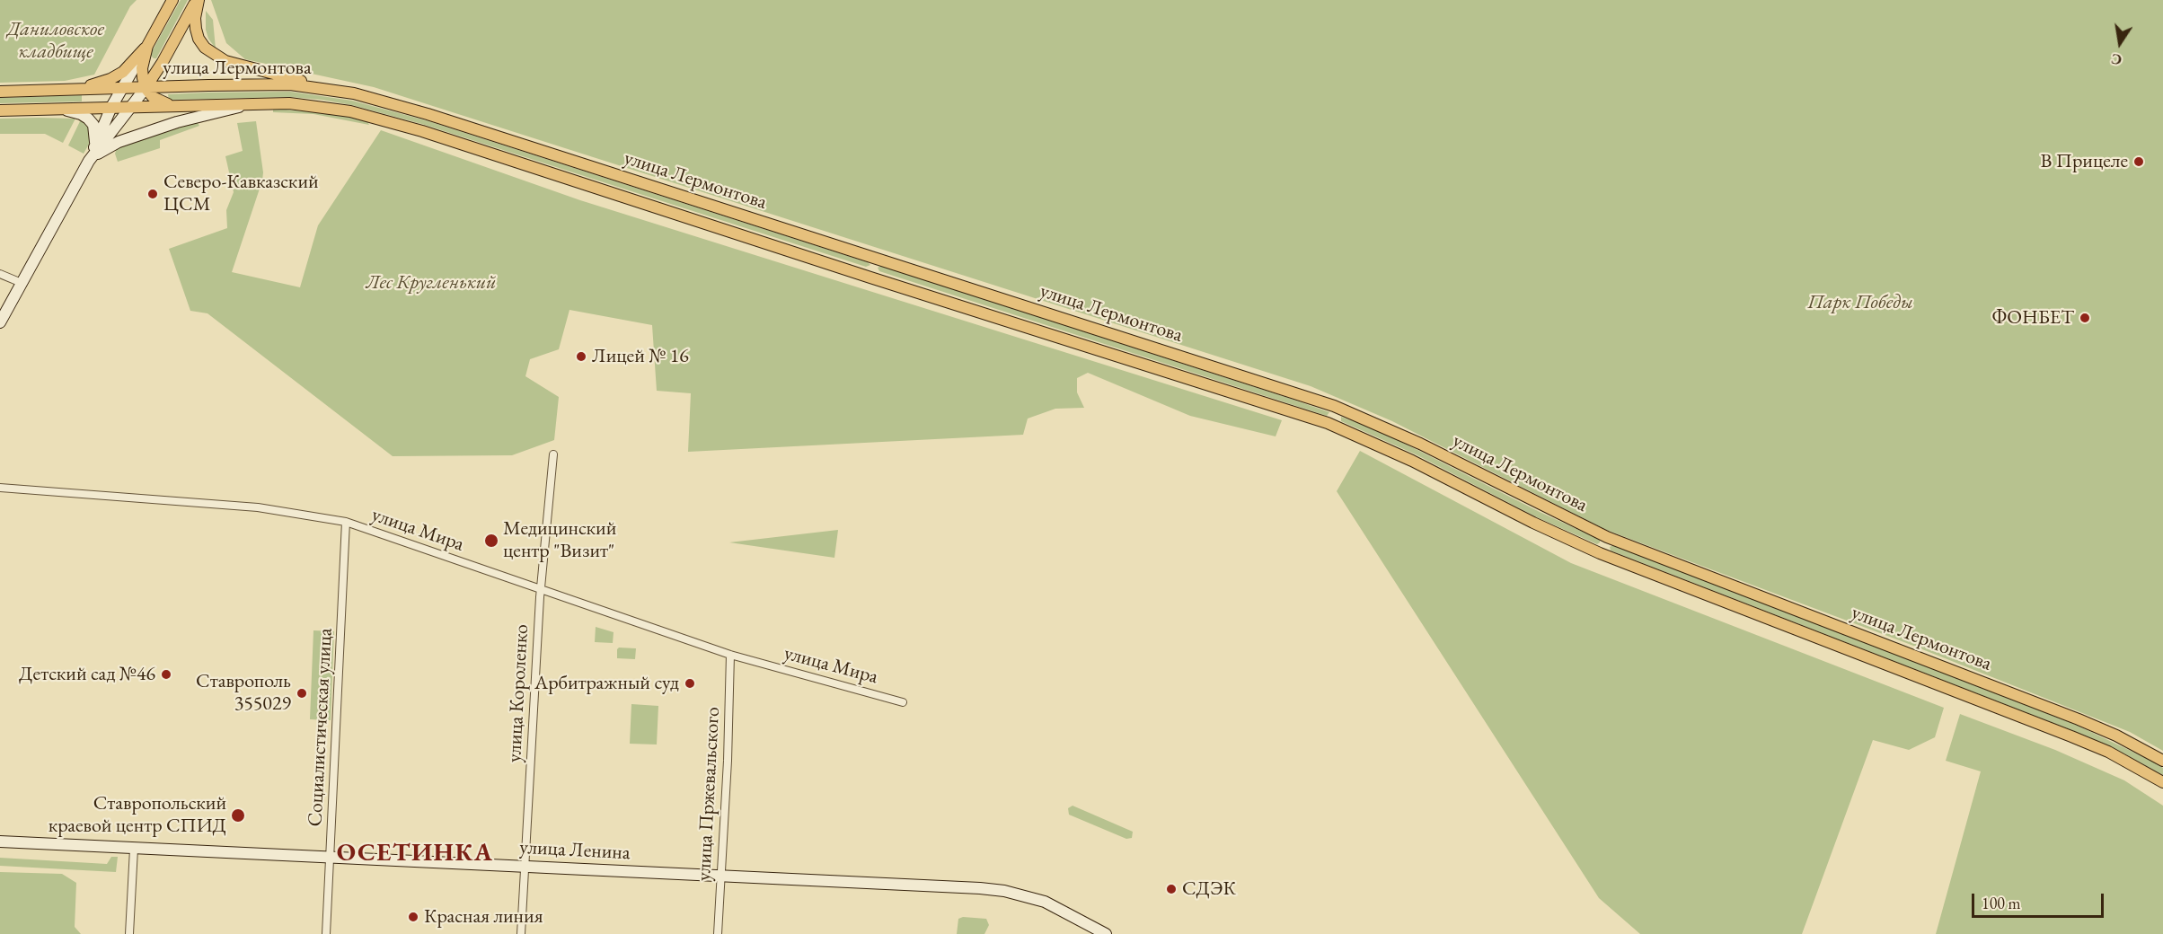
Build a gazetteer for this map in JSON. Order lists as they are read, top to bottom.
{
  "streets": {
    "main road": ["улица Лермонтова", "улица Ленина"],
    "street": [
      "улица Мира",
      "улица Короленко",
      "Социалистическая улица",
      "улица Пржевальского"
    ]
  },
  "crossings": [
    ["улица Мира", "улица Короленко"],
    ["улица Мира", "Социалистическая улица"],
    ["улица Мира", "улица Пржевальского"],
    ["улица Короленко", "улица Ленина"],
    ["Социалистическая улица", "улица Ленина"],
    ["улица Пржевальского", "улица Ленина"]
  ],
  "districts": ["ОСЕТИНКА"],
  "parks": ["Даниловское кладбище", "Лес Кругленький", "Парк Победы"],
  "places": [
    "В Прицеле",
    "Северо-Кавказский ЦСМ",
    "ФОНБЕТ",
    "Лицей № 16",
    "Медицинский центр \"Визит\"",
    "Детский сад №46",
    "Арбитражный суд",
    "Ставрополь 355029",
    "Ставропольский краевой центр СПИД",
    "СДЭК",
    "Красная линия"
  ],
  "scale_bar": "100 m",
  "north": "bottom"
}
